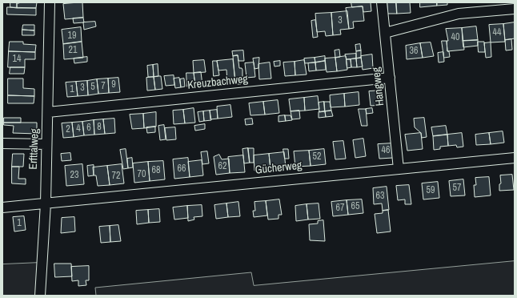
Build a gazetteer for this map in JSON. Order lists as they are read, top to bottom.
{
  "streets": {
    "street": [
      "Kreuzbachweg",
      "Hangweg",
      "Erfttalweg",
      "Gücherweg"
    ]
  },
  "crossings": [
    ["Kreuzbachweg", "Hangweg"],
    ["Kreuzbachweg", "Erfttalweg"],
    ["Hangweg", "Gücherweg"],
    ["Erfttalweg", "Gücherweg"]
  ],
  "house_numbers": [
    "3",
    "44",
    "19",
    "40",
    "21",
    "36",
    "14",
    "9",
    "7",
    "5",
    "3",
    "1",
    "8",
    "6",
    "4",
    "2",
    "46",
    "52",
    "62",
    "66",
    "68",
    "70",
    "23",
    "72",
    "57",
    "59",
    "63",
    "65",
    "67",
    "1"
  ]
}
